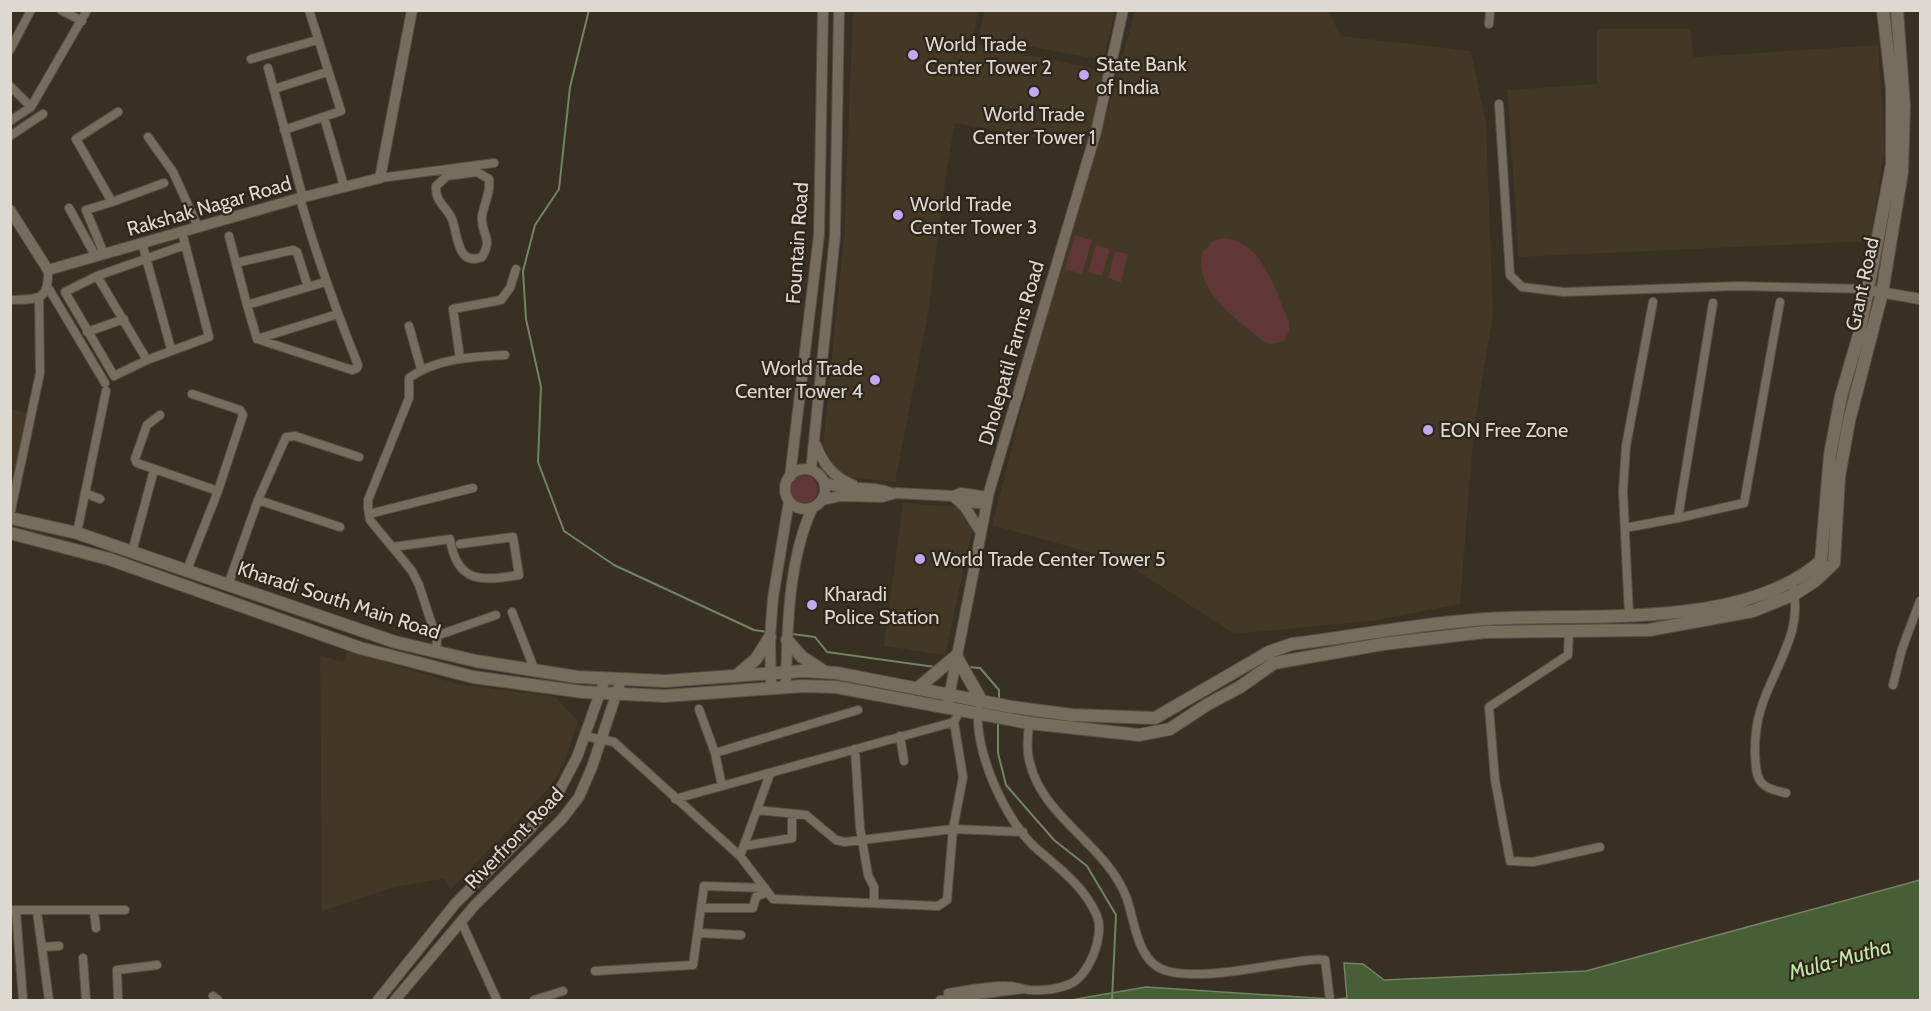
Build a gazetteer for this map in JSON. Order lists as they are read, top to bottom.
{
  "streets": {
    "main road": ["Grant Road", "Kharadi South Main Road"],
    "street": [
      "Rakshak Nagar Road",
      "Fountain Road",
      "Dholepatil Farms Road",
      "Riverfront Road"
    ]
  },
  "crossings": [
    ["Fountain Road", "Kharadi South Main Road"],
    ["Grant Road", "Kharadi South Main Road"],
    ["Dholepatil Farms Road", "Kharadi South Main Road"],
    ["Kharadi South Main Road", "Riverfront Road"]
  ],
  "water": ["Mula-Mutha"],
  "places": [
    "World Trade Center Tower 2",
    "State Bank of India",
    "World Trade Center Tower 1",
    "World Trade Center Tower 3",
    "World Trade Center Tower 4",
    "EON Free Zone",
    "World Trade Center Tower 5",
    "Kharadi Police Station"
  ]
}
